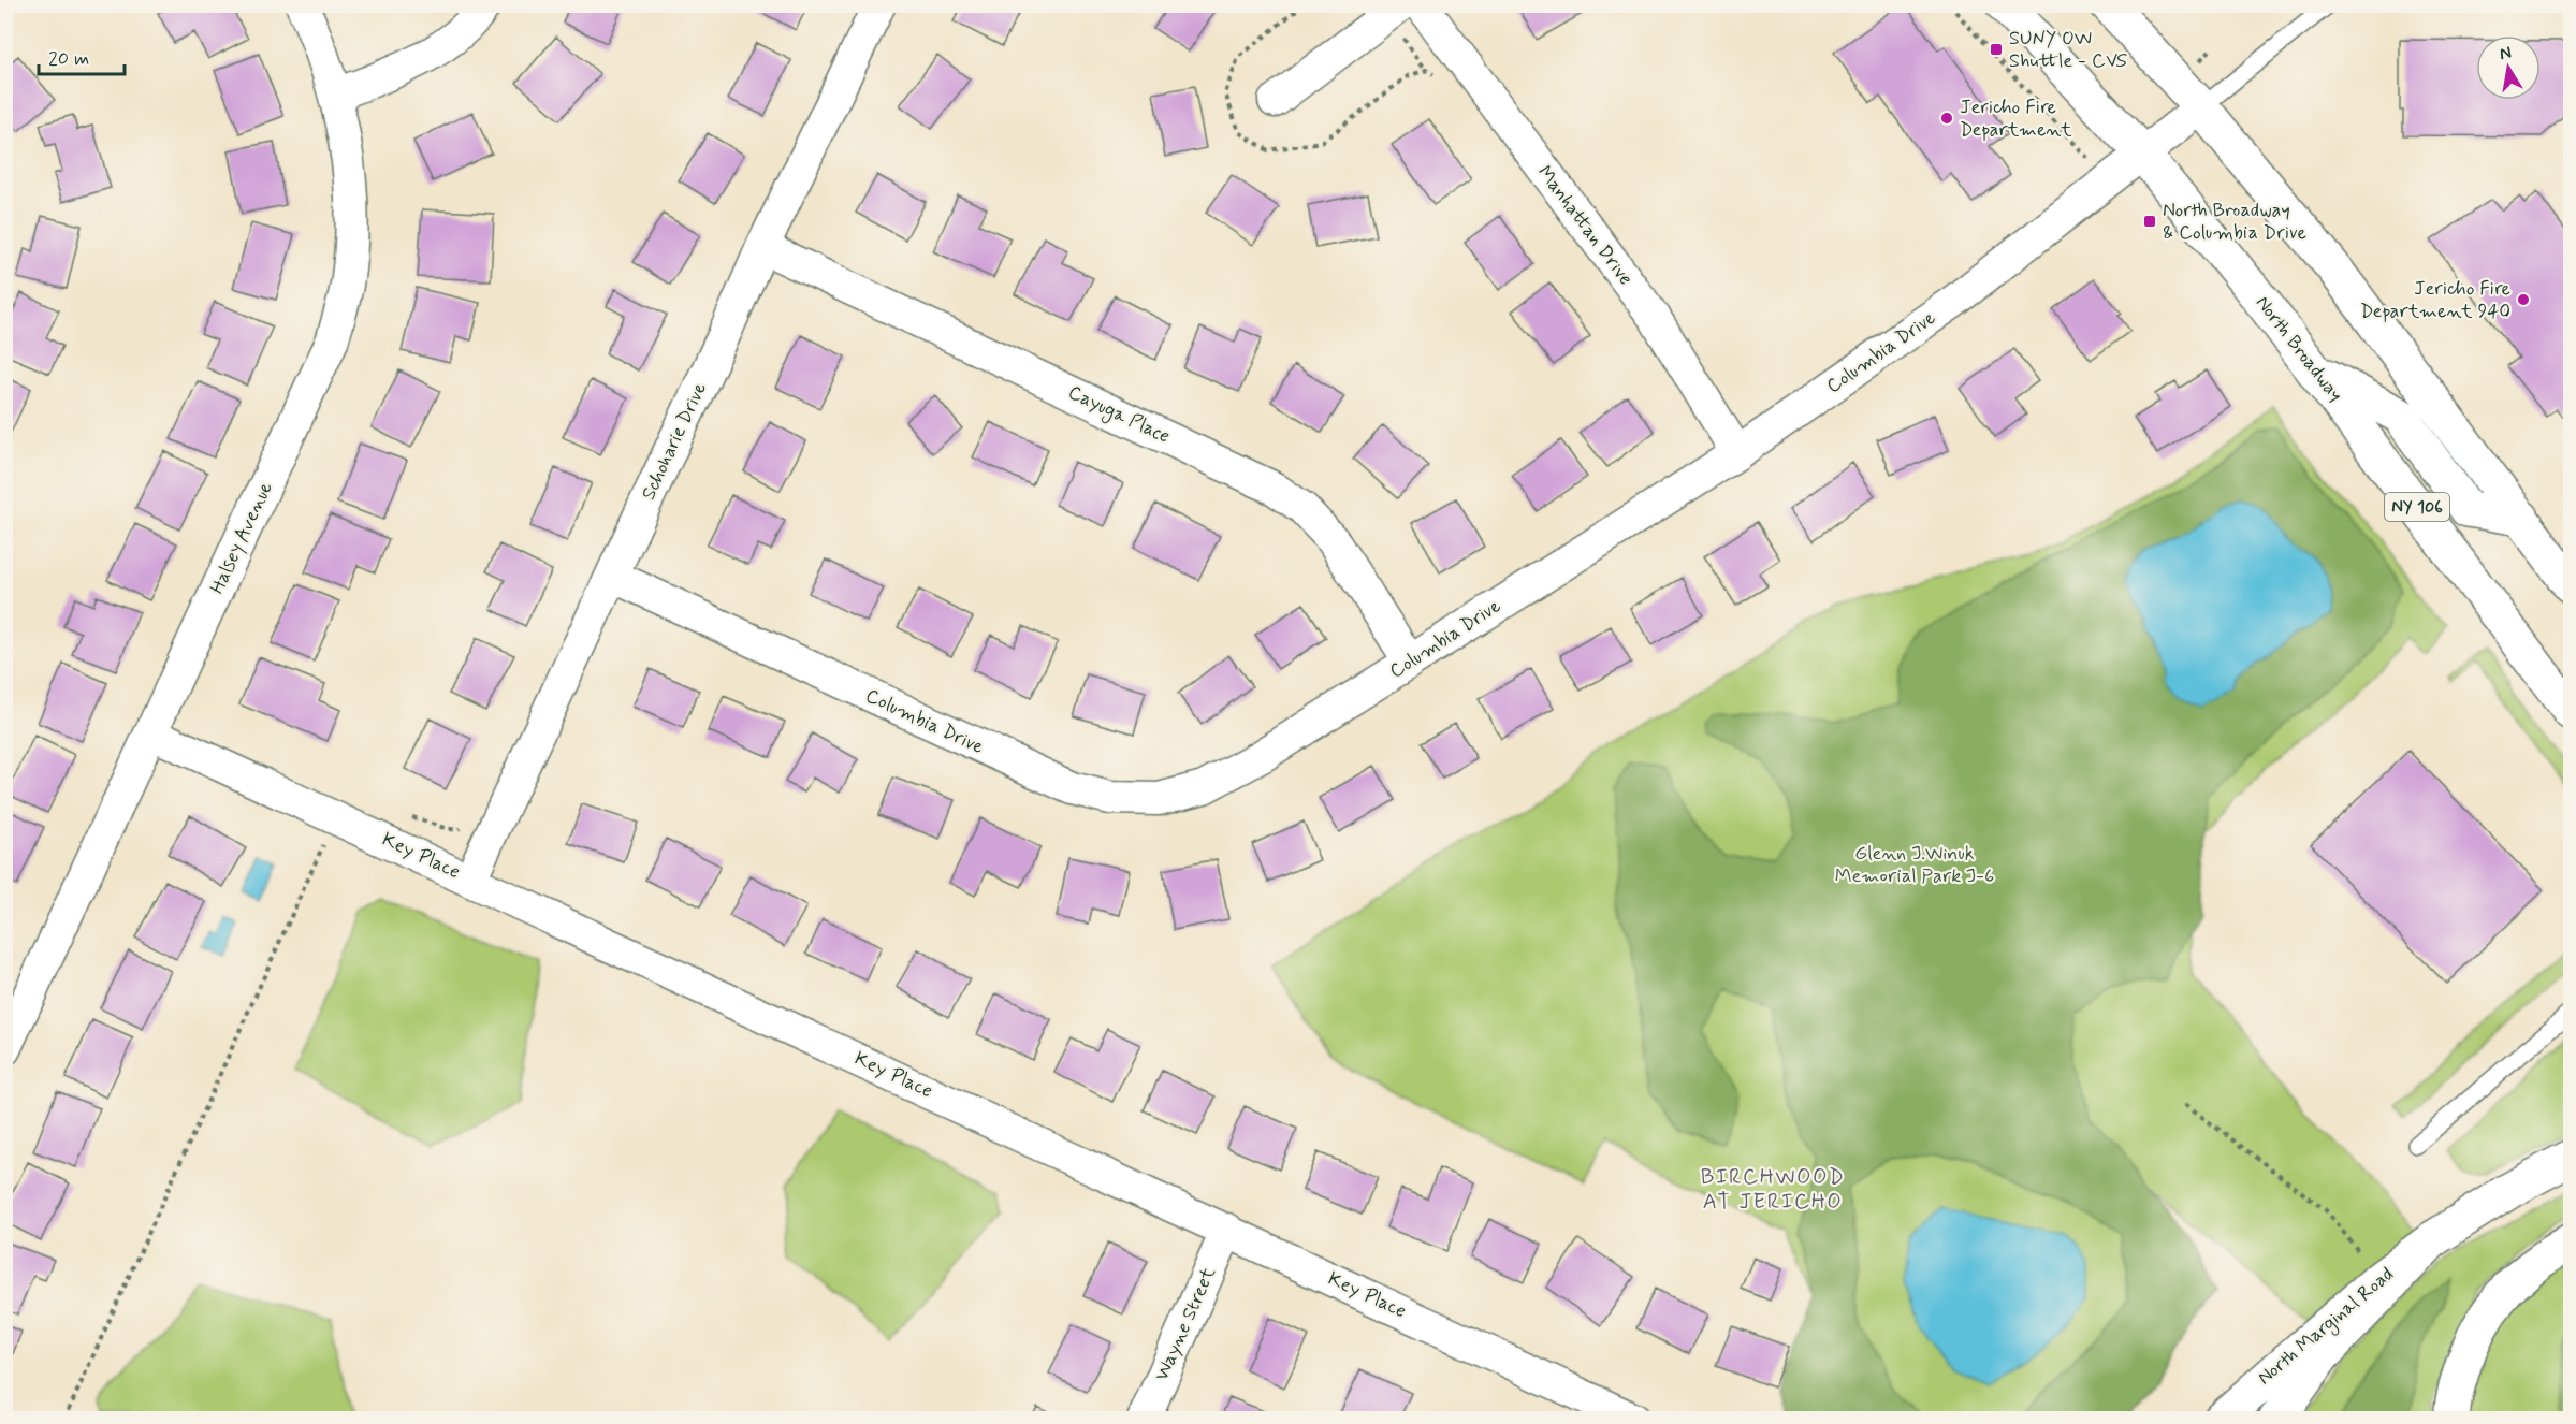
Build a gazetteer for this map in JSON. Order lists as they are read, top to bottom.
{
  "streets": {
    "main road": ["North Broadway", "NY 106", "North Marginal Road"],
    "street": [
      "Manhattan Drive",
      "Columbia Drive",
      "Cayuga Place",
      "Schoharie Drive",
      "Halsey Avenue",
      "Key Place",
      "Wayne Street"
    ]
  },
  "crossings": [
    ["Manhattan Drive", "Columbia Drive"],
    ["North Broadway", "Columbia Drive"],
    ["Columbia Drive", "Cayuga Place"],
    ["Columbia Drive", "Schoharie Drive"],
    ["Cayuga Place", "Schoharie Drive"],
    ["Schoharie Drive", "Key Place"],
    ["Halsey Avenue", "Key Place"],
    ["Key Place", "Wayne Street"]
  ],
  "districts": ["BIRCHWOOD AT JERICHO"],
  "parks": ["Glenn J.Winuk Memorial Park J-6"],
  "places": {
    "transit": ["SUNY OW Shuttle - CVS", "North Broadway & Columbia Drive"],
    "other": ["Jericho Fire Department", "Jericho Fire Department 940"]
  },
  "scale_bar": "20 m",
  "north": "top"
}
